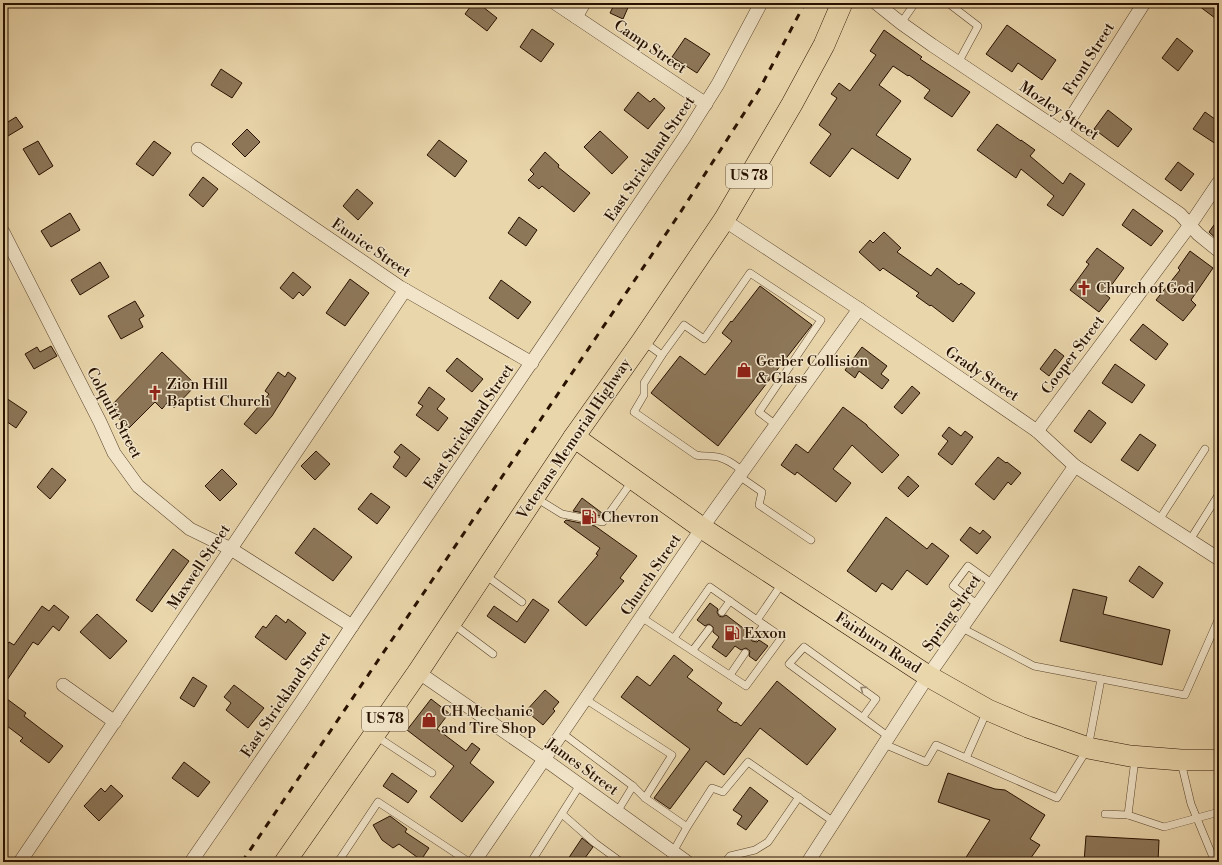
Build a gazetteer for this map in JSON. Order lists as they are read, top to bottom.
{
  "streets": {
    "main road": ["US 78", "Veterans Memorial Highway", "Fairburn Road"],
    "street": [
      "Camp Street",
      "Front Street",
      "Mozley Street",
      "East Strickland Street",
      "Eunice Street",
      "Cooper Street",
      "Grady Street",
      "Colquitt Street",
      "Maxwell Street",
      "Church Street",
      "Spring Street",
      "James Street"
    ]
  },
  "crossings": [
    ["Camp Street", "East Strickland Street"],
    ["Front Street", "Mozley Street"],
    ["Mozley Street", "Cooper Street"],
    ["East Strickland Street", "Eunice Street"],
    ["East Strickland Street", "Colquitt Street"],
    ["Eunice Street", "Maxwell Street"],
    ["Cooper Street", "Grady Street"],
    ["Grady Street", "Veterans Memorial Highway"],
    ["Grady Street", "Church Street"],
    ["Grady Street", "Spring Street"],
    ["Colquitt Street", "Maxwell Street"],
    ["Veterans Memorial Highway", "Fairburn Road"],
    ["Veterans Memorial Highway", "James Street"],
    ["Church Street", "Fairburn Road"],
    ["Church Street", "James Street"],
    ["Spring Street", "Fairburn Road"]
  ],
  "places": {
    "church": ["Church of God", "Zion Hill Baptist Church"],
    "shop": ["Gerber Collision & Glass", "CH Mechanic and Tire Shop"],
    "fuel station": ["Chevron", "Exxon"]
  }
}
